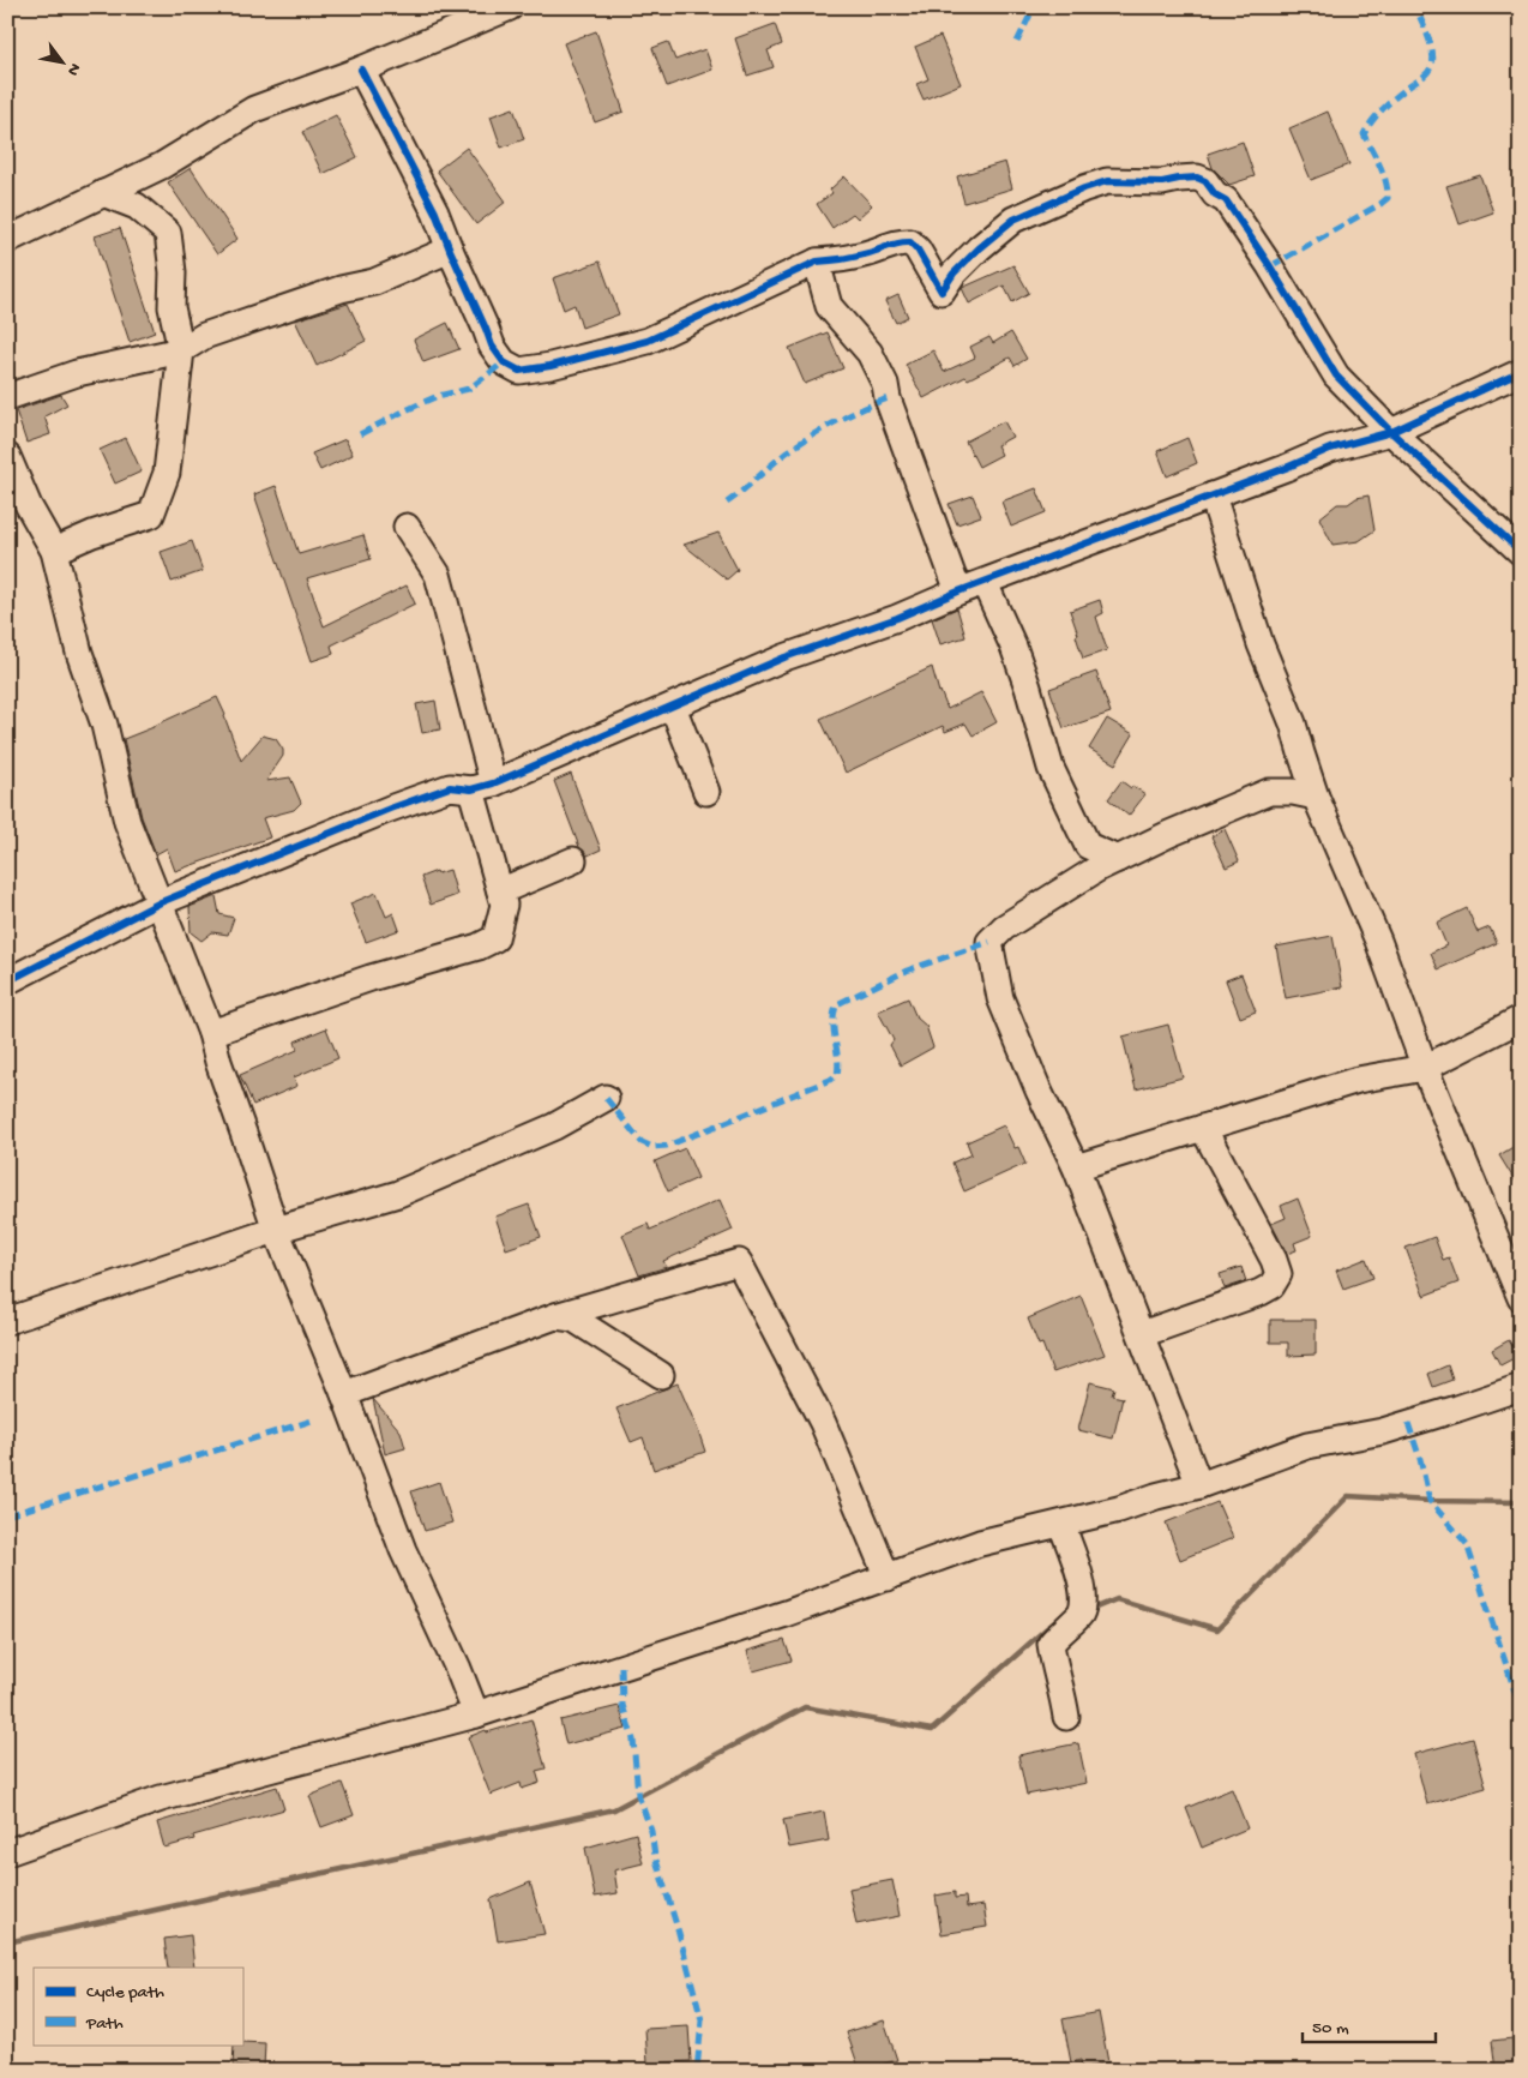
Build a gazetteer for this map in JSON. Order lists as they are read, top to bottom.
{
  "legend": ["Cycle path", "Path"],
  "scale_bar": "50 m",
  "north": "bottom right"
}
